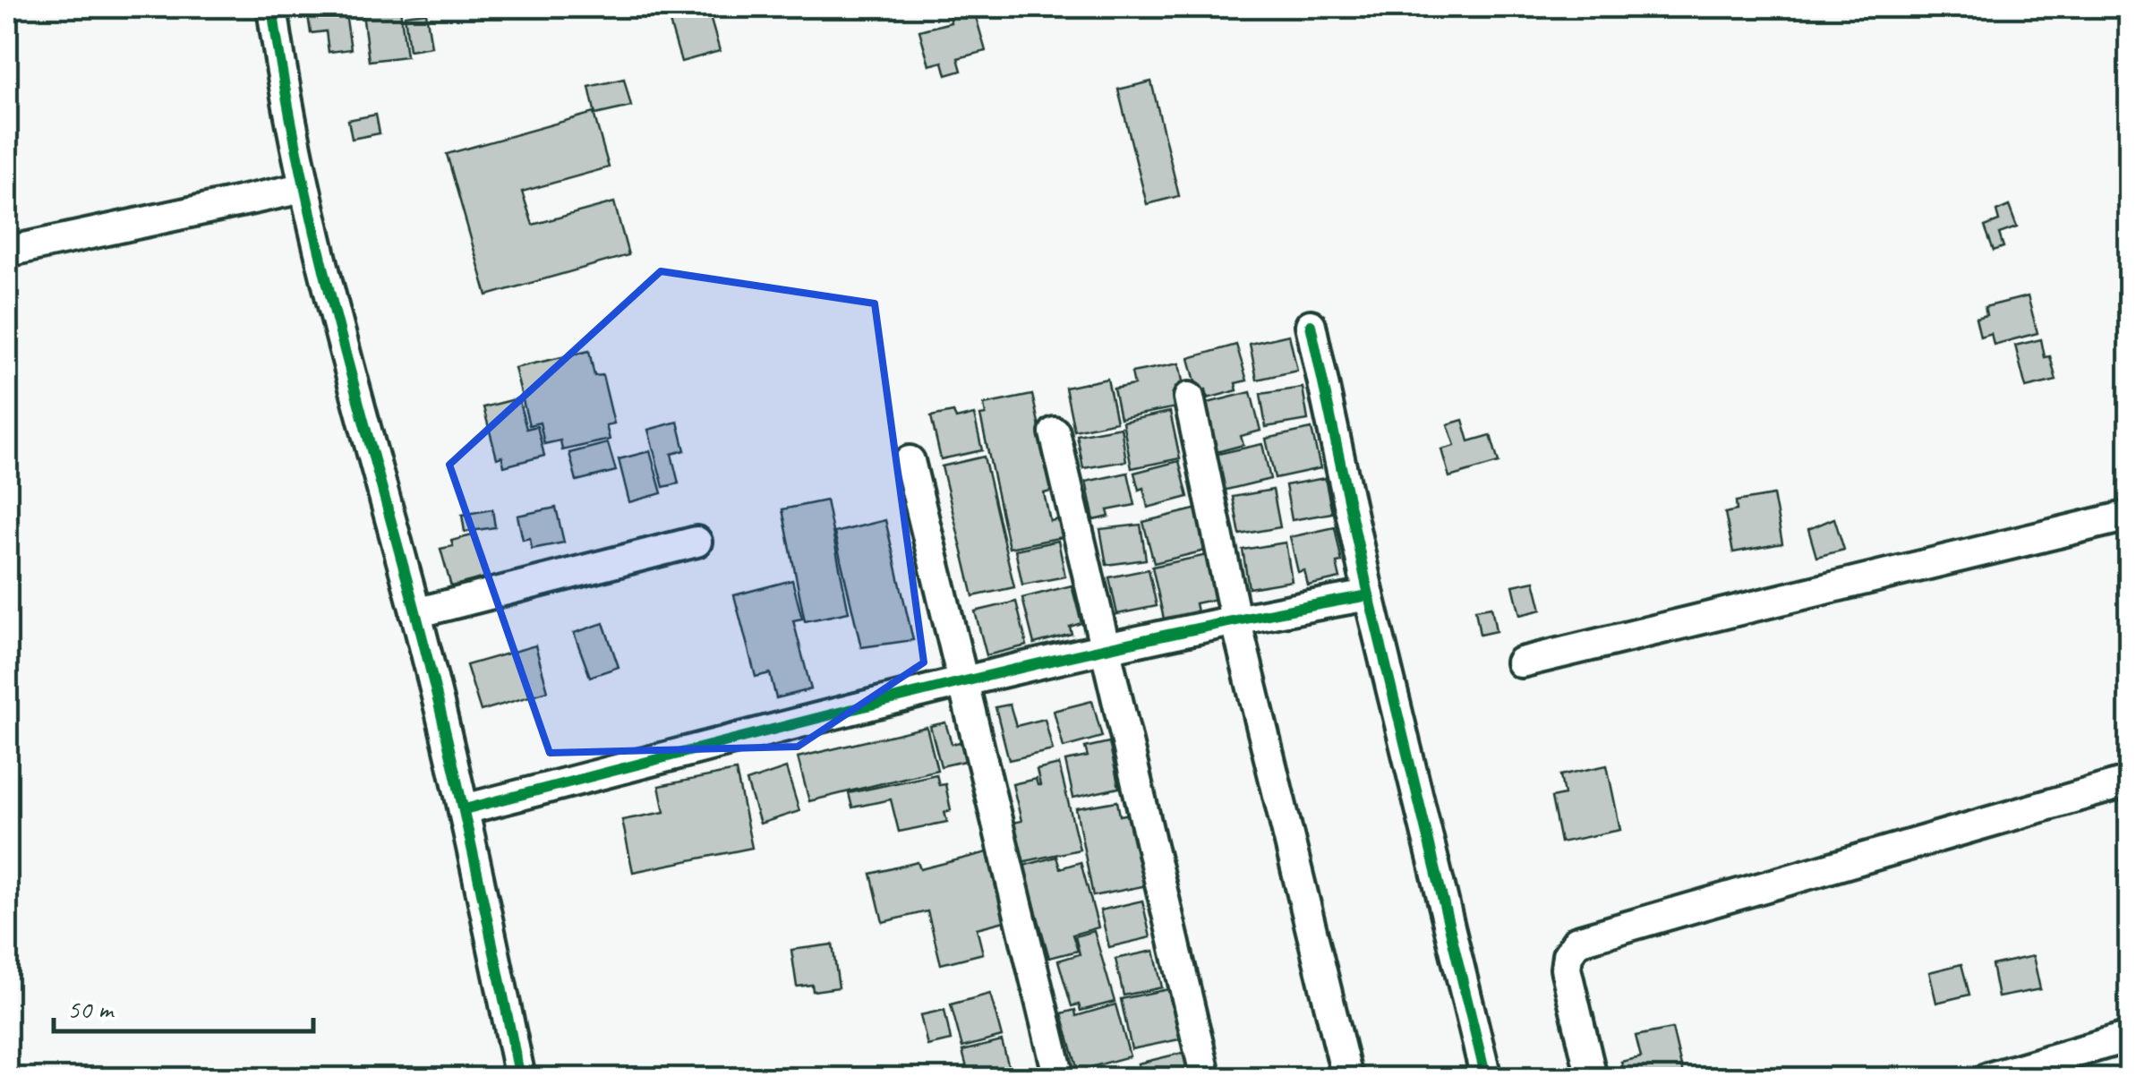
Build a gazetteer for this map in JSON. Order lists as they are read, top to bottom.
{
  "scale_bar": "50 m"
}
